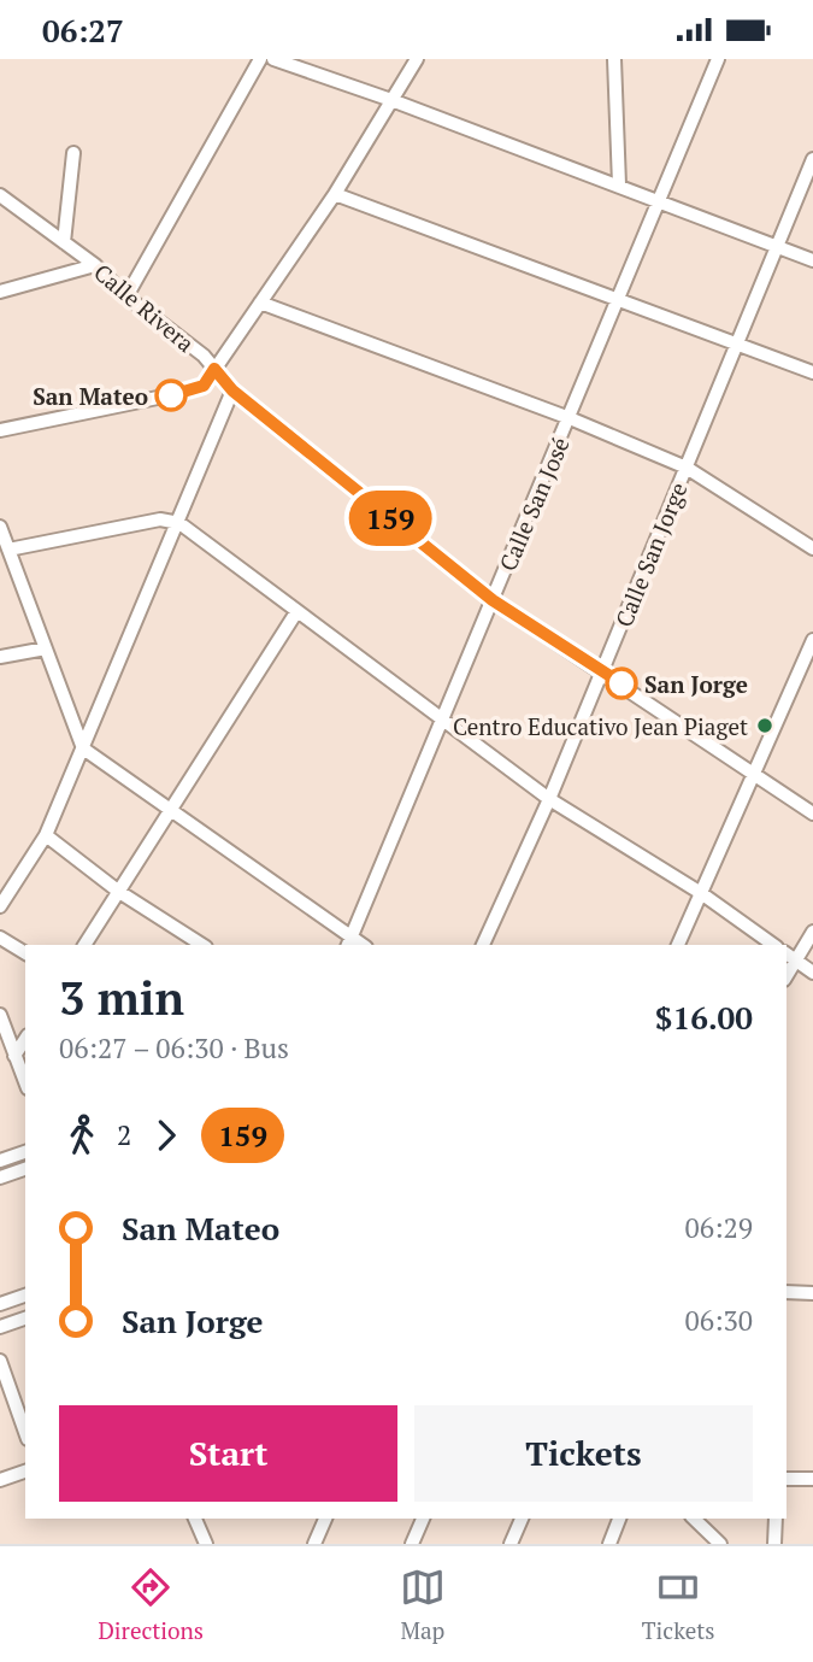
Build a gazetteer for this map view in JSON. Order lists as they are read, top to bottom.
{
  "streets": {
    "street": ["Calle Rivera", "Calle San José", "Calle San Jorge"]
  },
  "crossings": [
    ["Calle Rivera", "Calle San José"],
    ["Calle Rivera", "Calle San Jorge"]
  ],
  "places": ["San Mateo", "San Jorge", "Centro Educativo Jean Piaget"],
  "lines": ["bus line 159"],
  "page": {
    "status": "06:27",
    "on_map": "159",
    "heading": ["3 min", "06:27 – 06:30 · Bus", "$16.00"],
    "legs": ["2", "159"],
    "list": [
      {
        "name": "San Mateo",
        "value": "06:29"
      },
      {
        "name": "San Jorge",
        "value": "06:30"
      }
    ],
    "buttons": ["Start", "Tickets"],
    "tabs": ["Directions", "Map", "Tickets"]
  }
}
